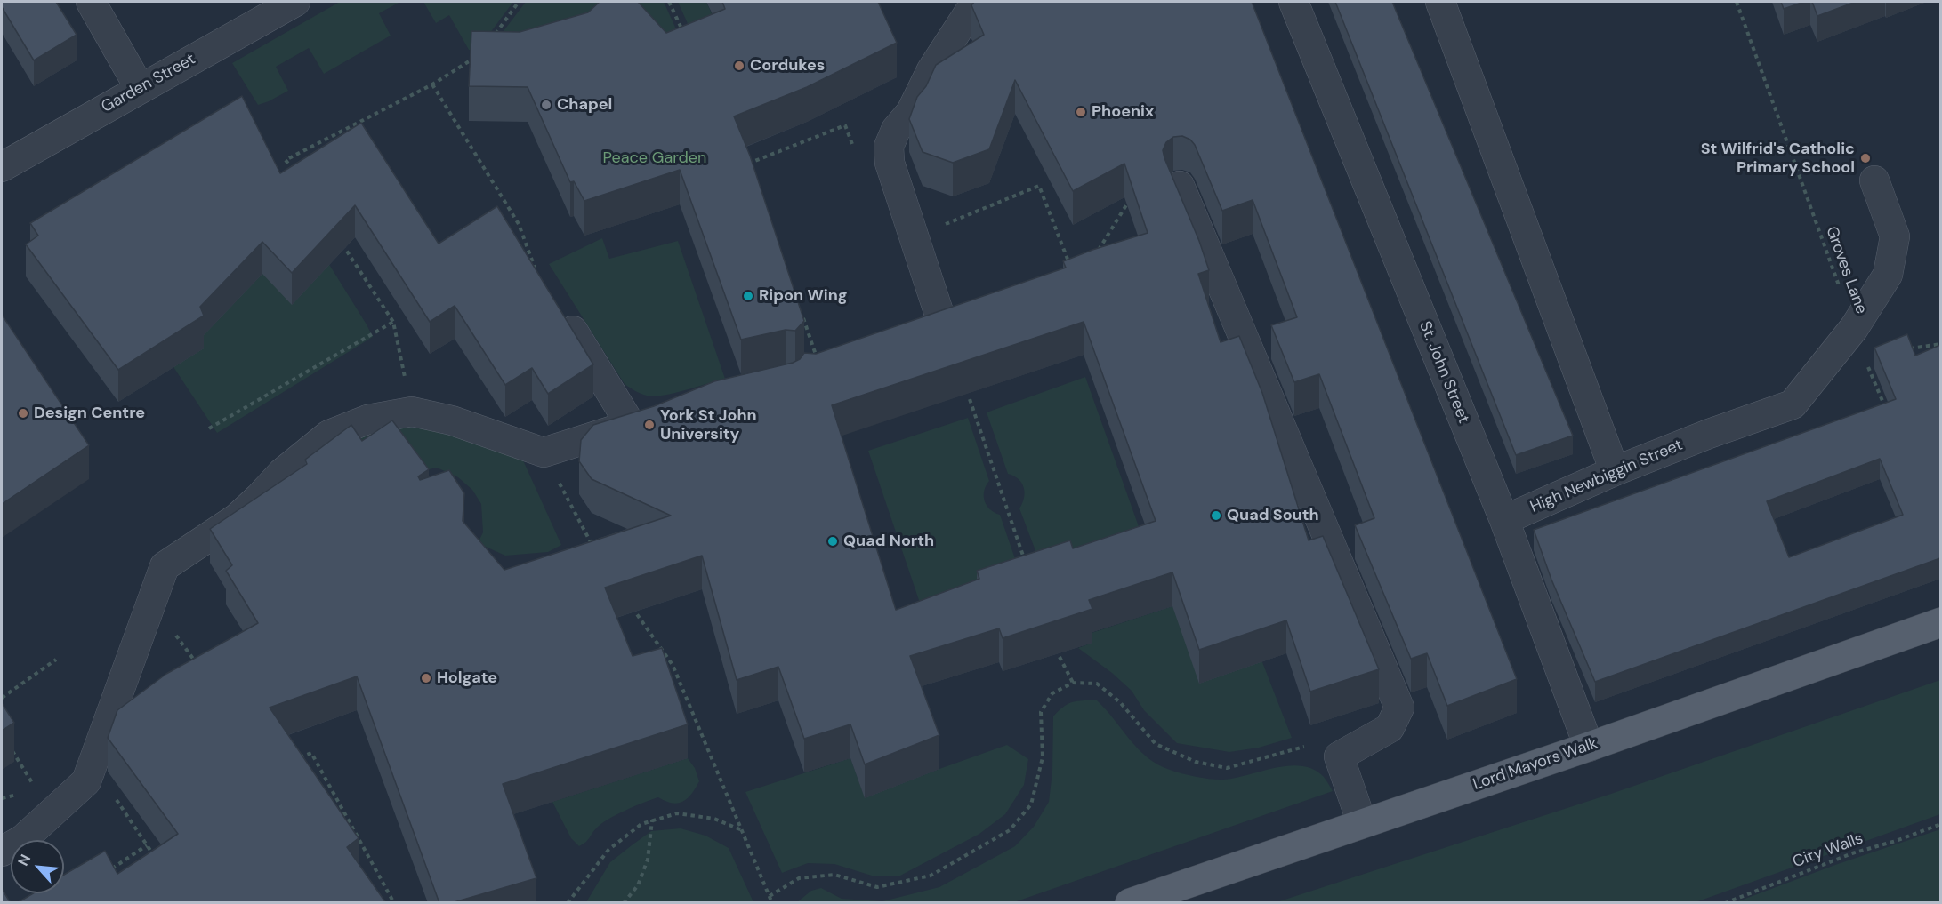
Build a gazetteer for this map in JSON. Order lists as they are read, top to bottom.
{
  "streets": {
    "main road": ["Lord Mayors Walk"],
    "street": ["Garden Street", "St. John Street", "High Newbiggin Street"],
    "path": ["Groves Lane", "City Walls"]
  },
  "crossings": [
    ["Groves Lane", "High Newbiggin Street"],
    ["St. John Street", "High Newbiggin Street"],
    ["St. John Street", "Lord Mayors Walk"]
  ],
  "parks": ["Peace Garden"],
  "places": [
    "Cordukes",
    "Chapel",
    "Phoenix",
    "St Wilfrid's Catholic Primary School",
    "Ripon Wing",
    "Design Centre",
    "York St John University",
    "Quad South",
    "Quad North",
    "Holgate"
  ],
  "north": "top left"
}
